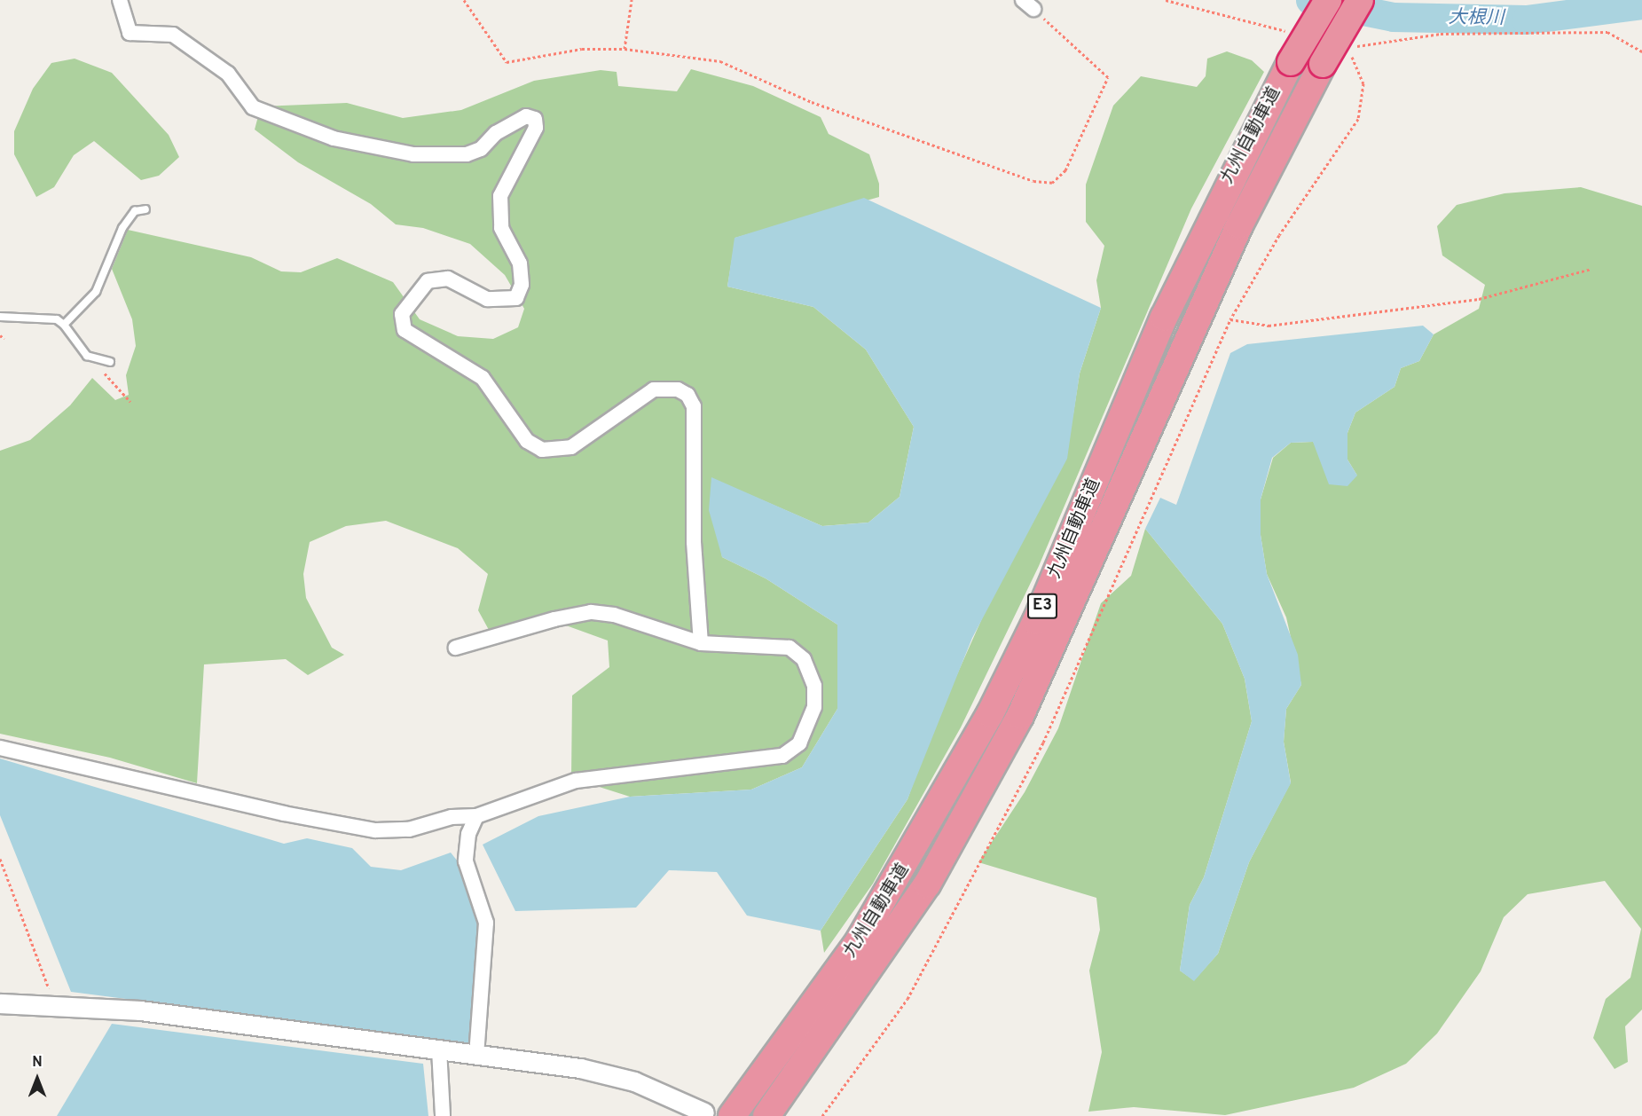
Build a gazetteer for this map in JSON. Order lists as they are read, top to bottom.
{
  "streets": {
    "highway": ["九州自動車道", "E3"]
  },
  "water": ["大根川"],
  "north": "top"
}
